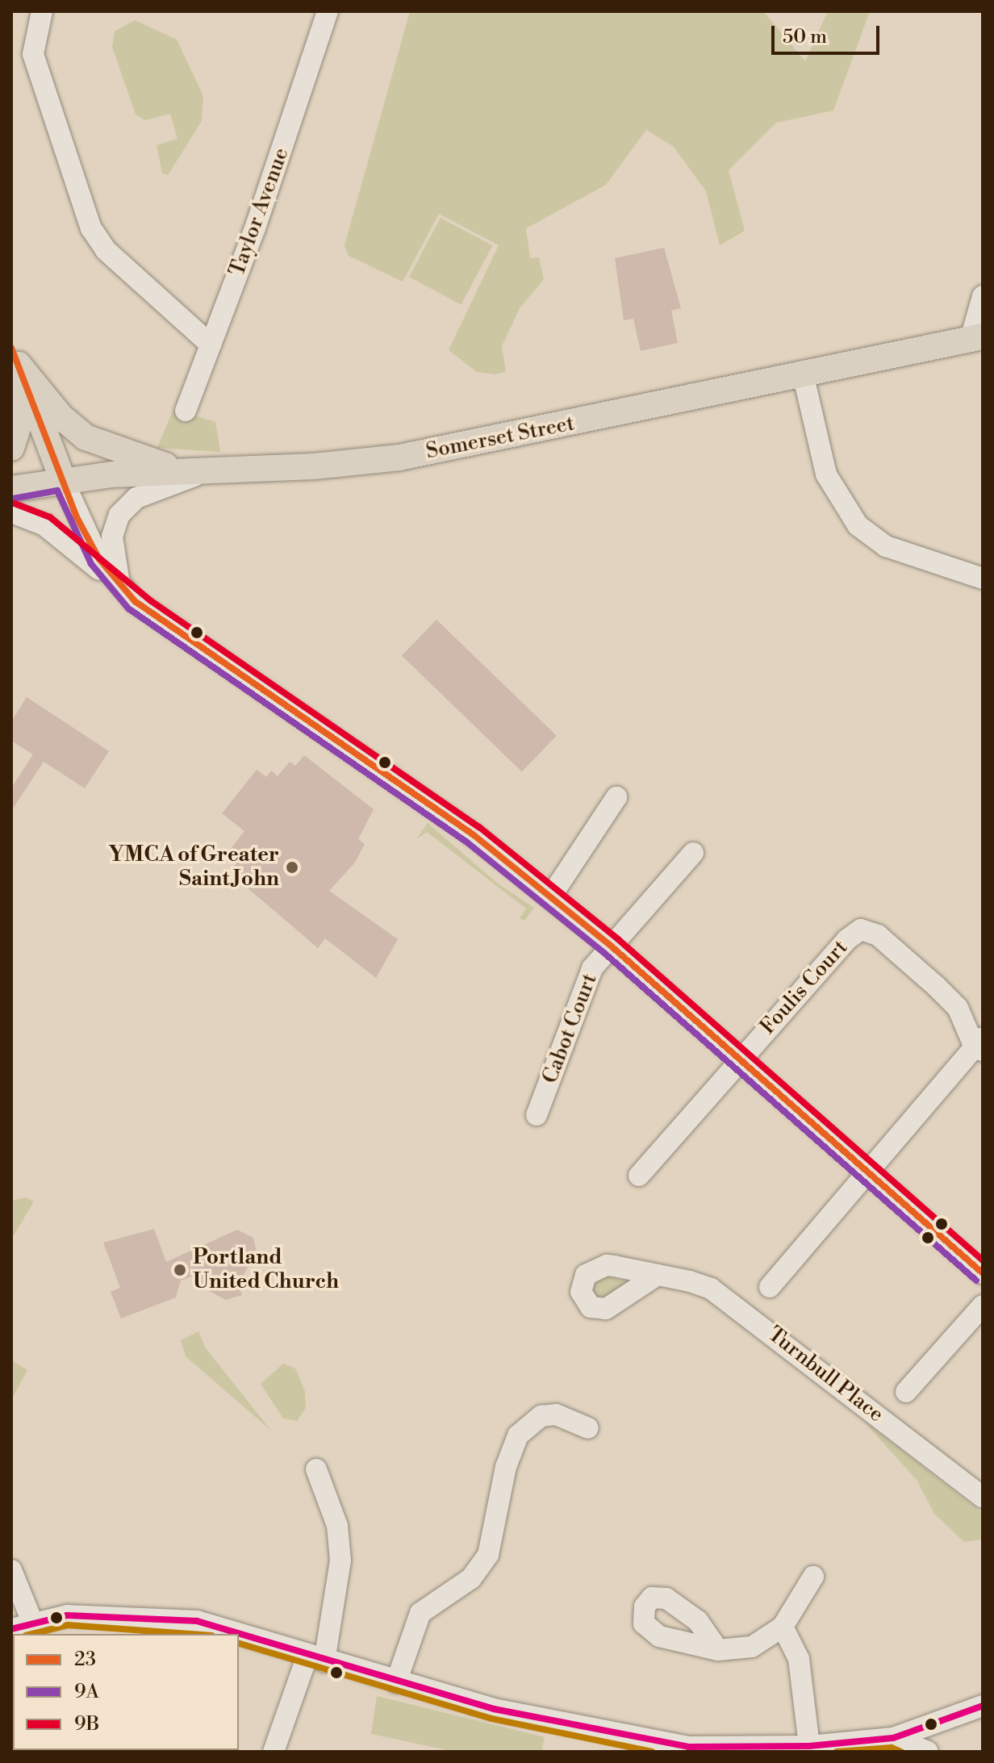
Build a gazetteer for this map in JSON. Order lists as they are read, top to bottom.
{
  "streets": {
    "main road": ["Somerset Street"],
    "street": [
      "Taylor Avenue",
      "Foulis Court",
      "Cabot Court",
      "Turnbull Place"
    ]
  },
  "places": ["YMCA of Greater Saint John", "Portland United Church"],
  "lines": ["transit line 23", "transit line 9A", "transit line 9B"],
  "legend": ["23", "9A", "9B"],
  "scale_bar": "50 m"
}
